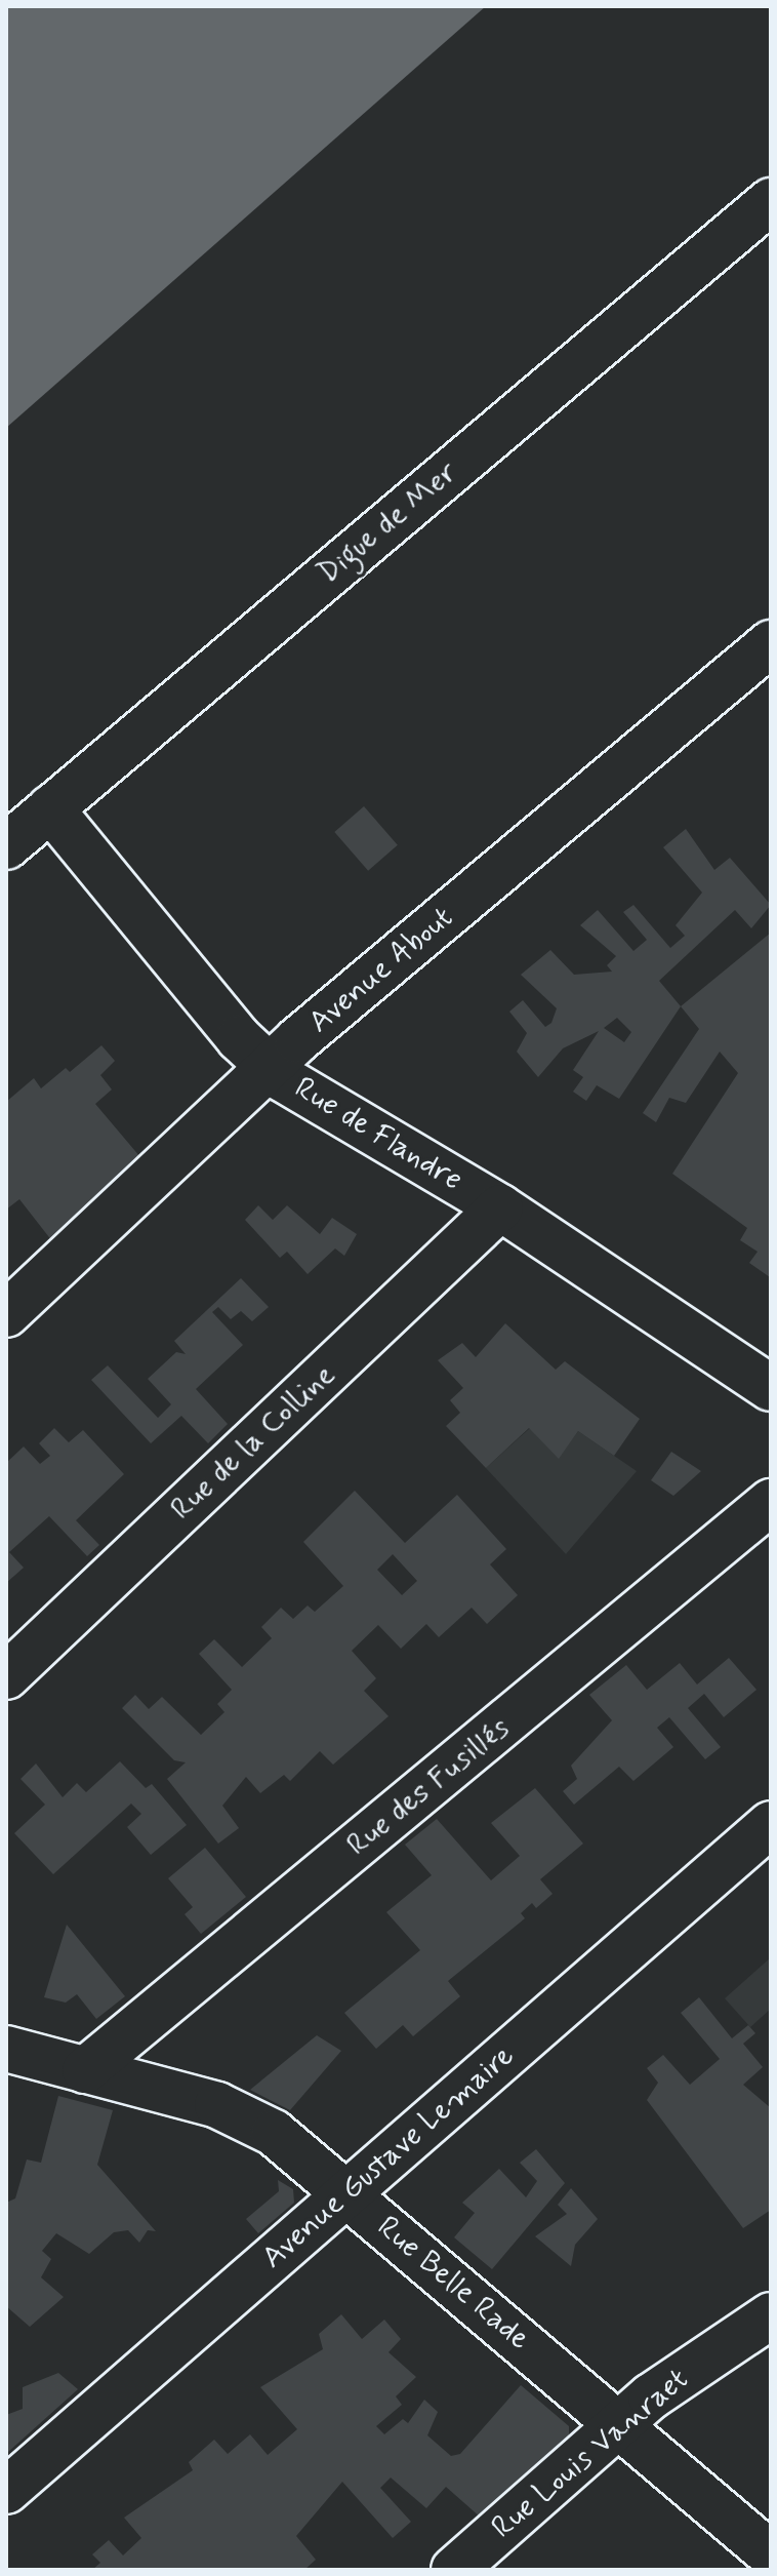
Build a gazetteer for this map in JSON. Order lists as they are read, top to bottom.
{
  "streets": {
    "street": [
      "Digue de Mer",
      "Avenue About",
      "Rue de Flandre",
      "Rue de la Colline",
      "Rue des Fusillés",
      "Avenue Gustave Lemaire",
      "Rue Belle Rade",
      "Rue Louis Vanraet"
    ]
  },
  "crossings": [
    ["Digue de Mer", "Rue de Flandre"],
    ["Avenue About", "Rue de Flandre"],
    ["Rue de Flandre", "Rue de la Colline"],
    ["Rue des Fusillés", "Rue Belle Rade"],
    ["Avenue Gustave Lemaire", "Rue Belle Rade"],
    ["Rue Belle Rade", "Rue Louis Vanraet"]
  ]
}
